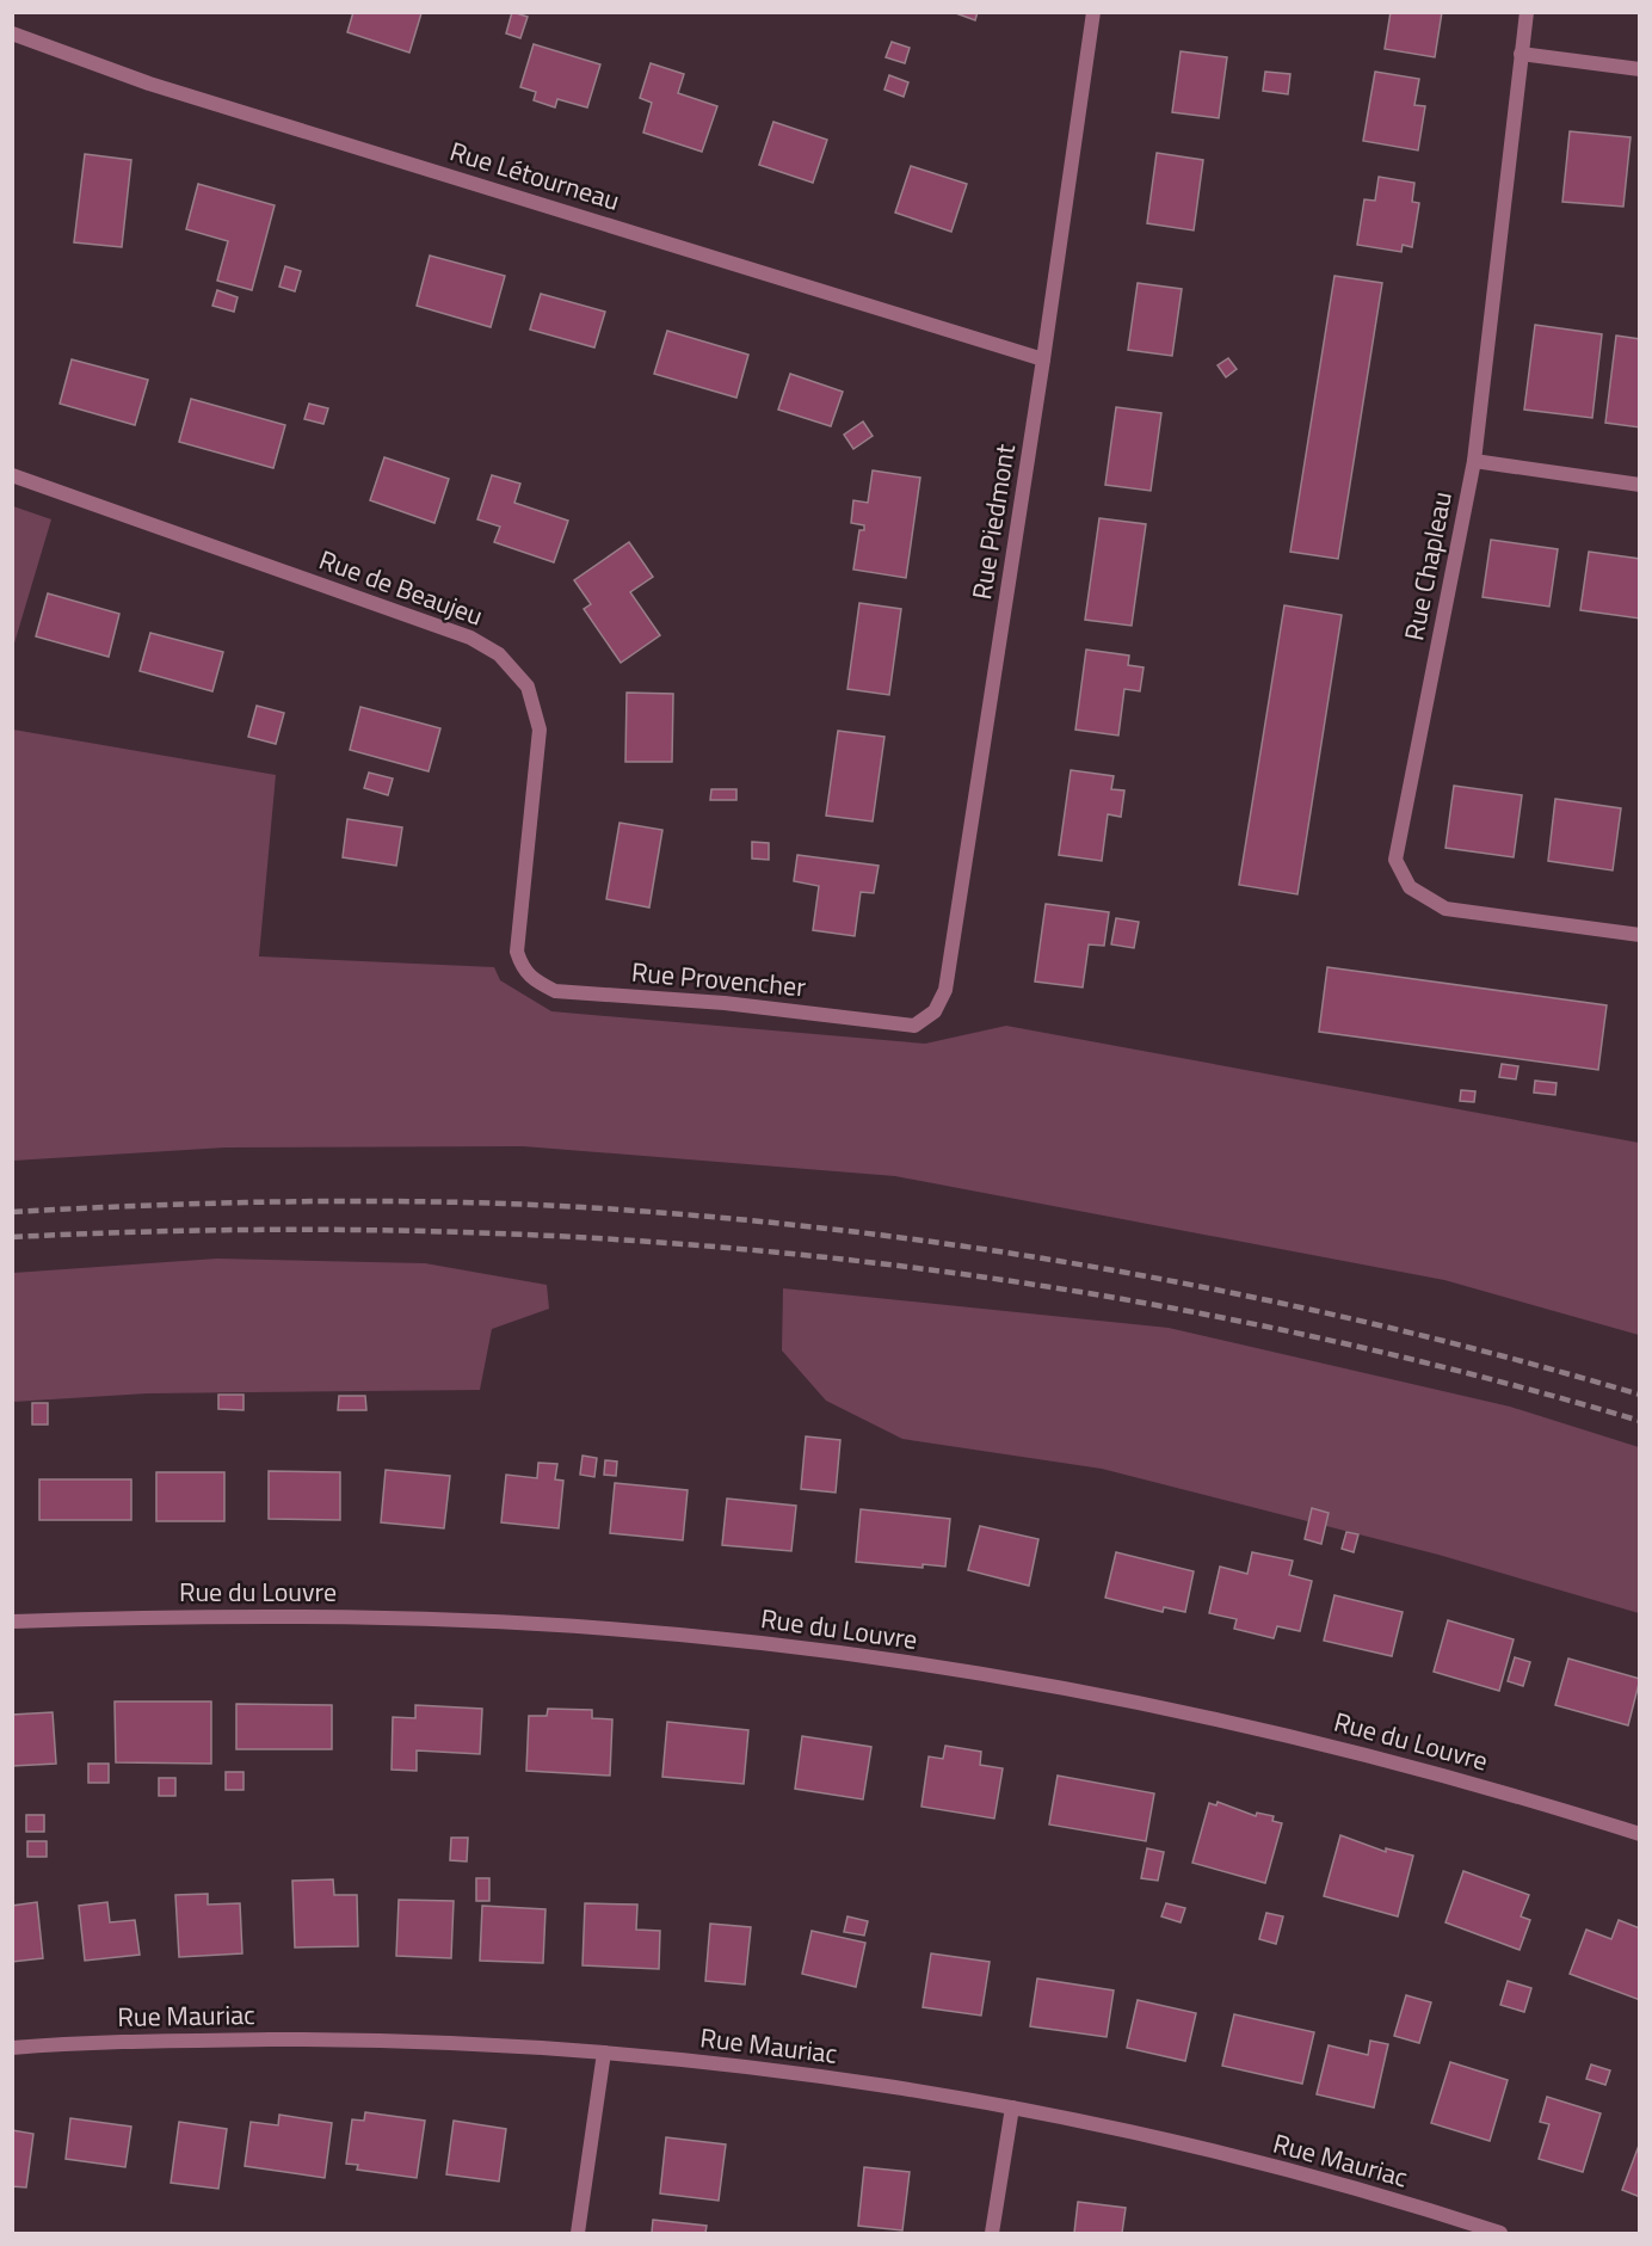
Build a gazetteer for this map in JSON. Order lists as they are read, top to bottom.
{
  "streets": {
    "street": [
      "Rue Létourneau",
      "Rue Piedmont",
      "Rue Chapleau",
      "Rue de Beaujeu",
      "Rue Provencher",
      "Rue du Louvre",
      "Rue Mauriac"
    ]
  },
  "crossings": [
    ["Rue Létourneau", "Rue Piedmont"],
    ["Rue Piedmont", "Rue Provencher"],
    ["Rue de Beaujeu", "Rue Provencher"]
  ]
}
